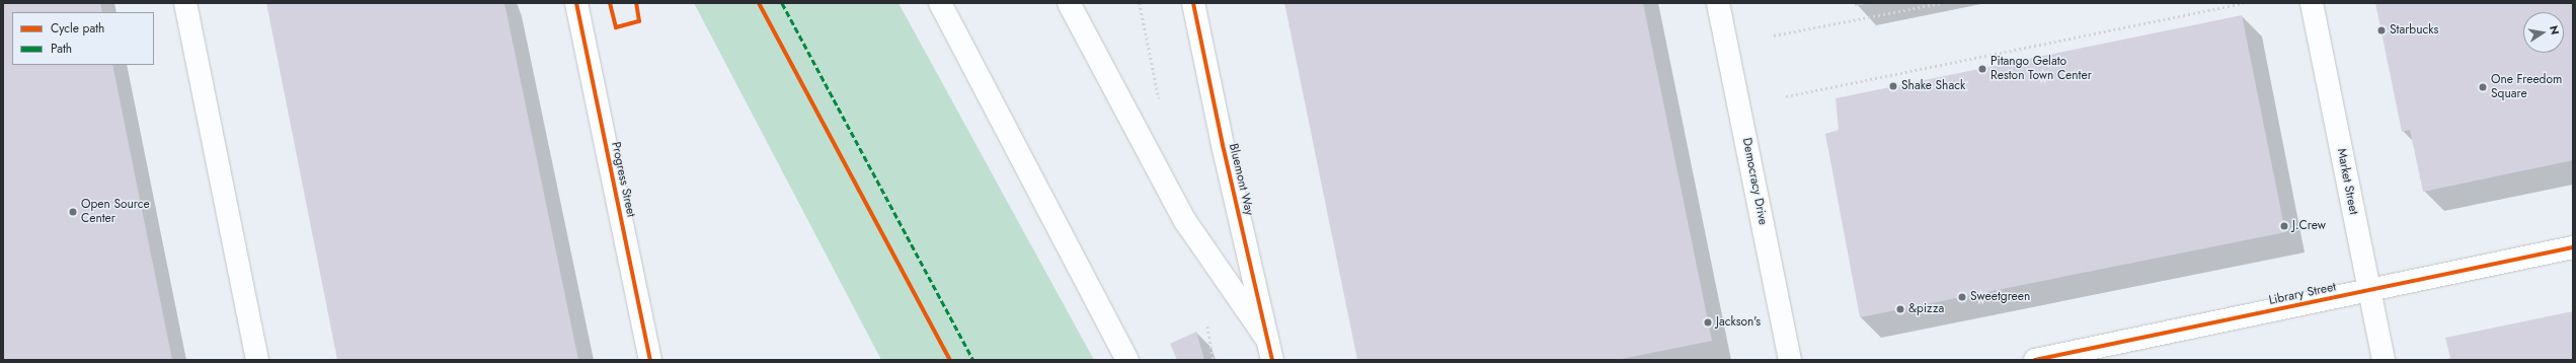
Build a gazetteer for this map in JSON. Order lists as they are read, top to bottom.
{
  "streets": {
    "street": [
      "Progress Street",
      "Bluemont Way",
      "Democracy Drive",
      "Market Street",
      "Library Street"
    ]
  },
  "crossings": [
    ["Market Street", "Library Street"]
  ],
  "places": [
    "Starbucks",
    "Pitango Gelato Reston Town Center",
    "Shake Shack",
    "One Freedom Square",
    "Open Source Center",
    "J.Crew",
    "Sweetgreen",
    "&pizza",
    "Jackson's"
  ],
  "legend": ["Cycle path", "Path"],
  "north": "right"
}
